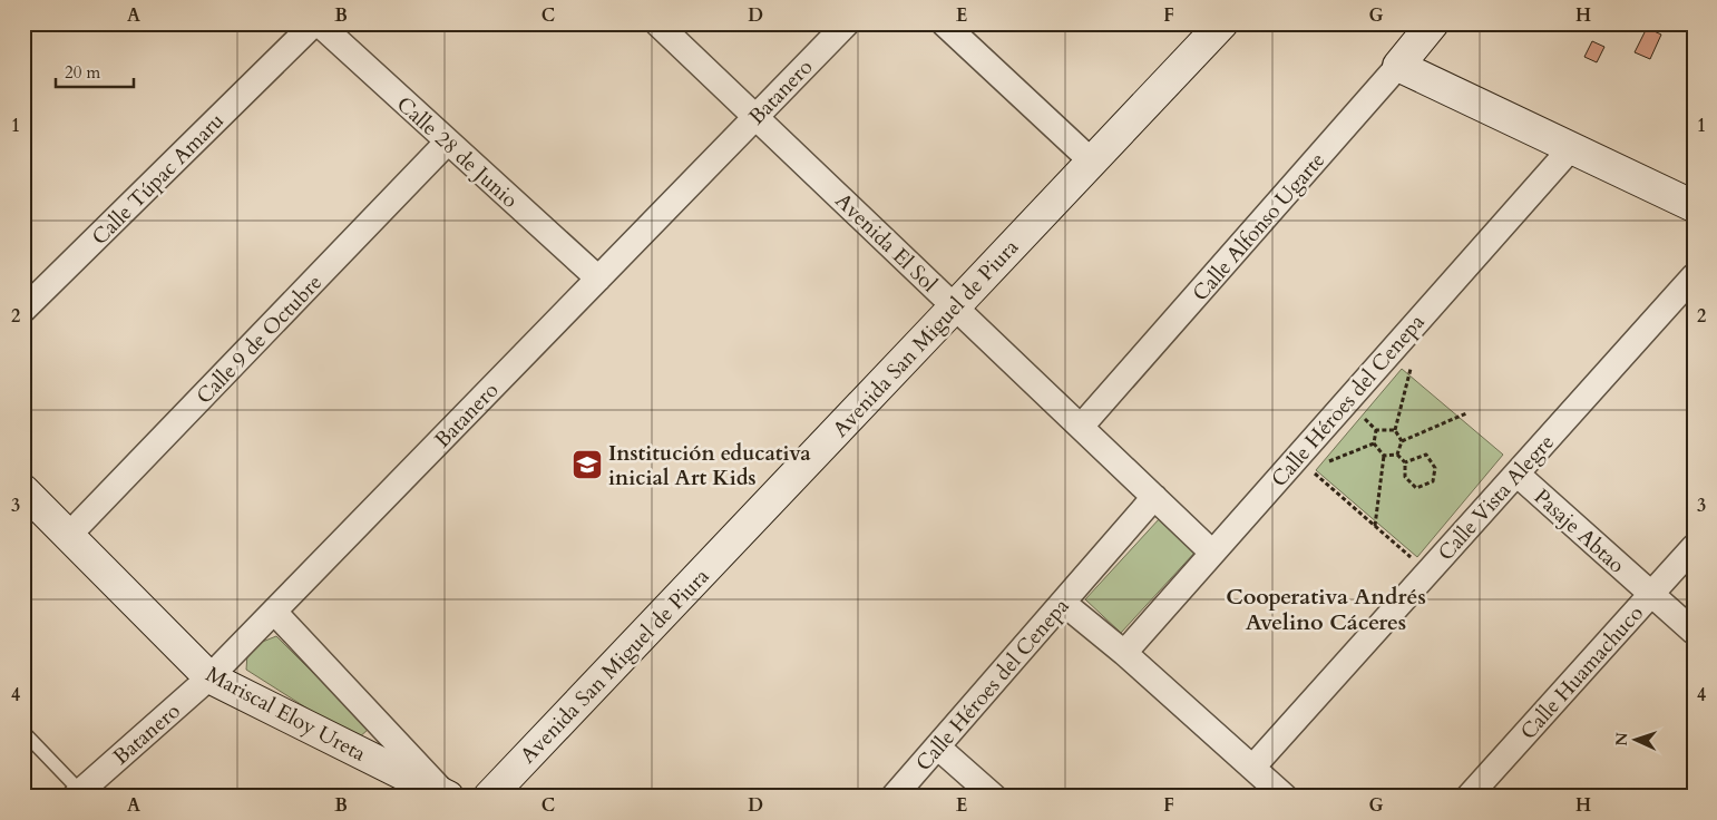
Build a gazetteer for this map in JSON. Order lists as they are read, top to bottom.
{
  "streets": {
    "street": [
      "Batanero",
      "Calle 28 de Junio",
      "Calle Túpac Amaru",
      "Calle Alfonso Ugarte",
      "Avenida El Sol",
      "Avenida San Miguel de Piura",
      "Calle 9 de Octubre",
      "Calle Héroes del Cenepa",
      "Calle Vista Alegre",
      "Pasaje Abtao",
      "Calle Huamachuco",
      "Mariscal Eloy Ureta"
    ]
  },
  "crossings": [
    ["Batanero", "Calle 28 de Junio"],
    ["Batanero", "Avenida El Sol"],
    ["Batanero", "Mariscal Eloy Ureta"],
    ["Calle 28 de Junio", "Calle 9 de Octubre"],
    ["Calle Alfonso Ugarte", "Avenida El Sol"],
    ["Avenida El Sol", "Avenida San Miguel de Piura"],
    ["Avenida El Sol", "Calle Héroes del Cenepa"],
    ["Calle 9 de Octubre", "Mariscal Eloy Ureta"],
    ["Calle Vista Alegre", "Pasaje Abtao"],
    ["Pasaje Abtao", "Calle Huamachuco"]
  ],
  "districts": ["Cooperativa Andrés Avelino Cáceres"],
  "places": {
    "school or university": ["Institución educativa inicial Art Kids"]
  },
  "scale_bar": "20 m",
  "north": "left",
  "grid": {
    "columns": [
      "A",
      "B",
      "C",
      "D",
      "E",
      "F",
      "G",
      "H"
    ],
    "rows": [
      "1",
      "2",
      "3",
      "4"
    ]
  }
}
